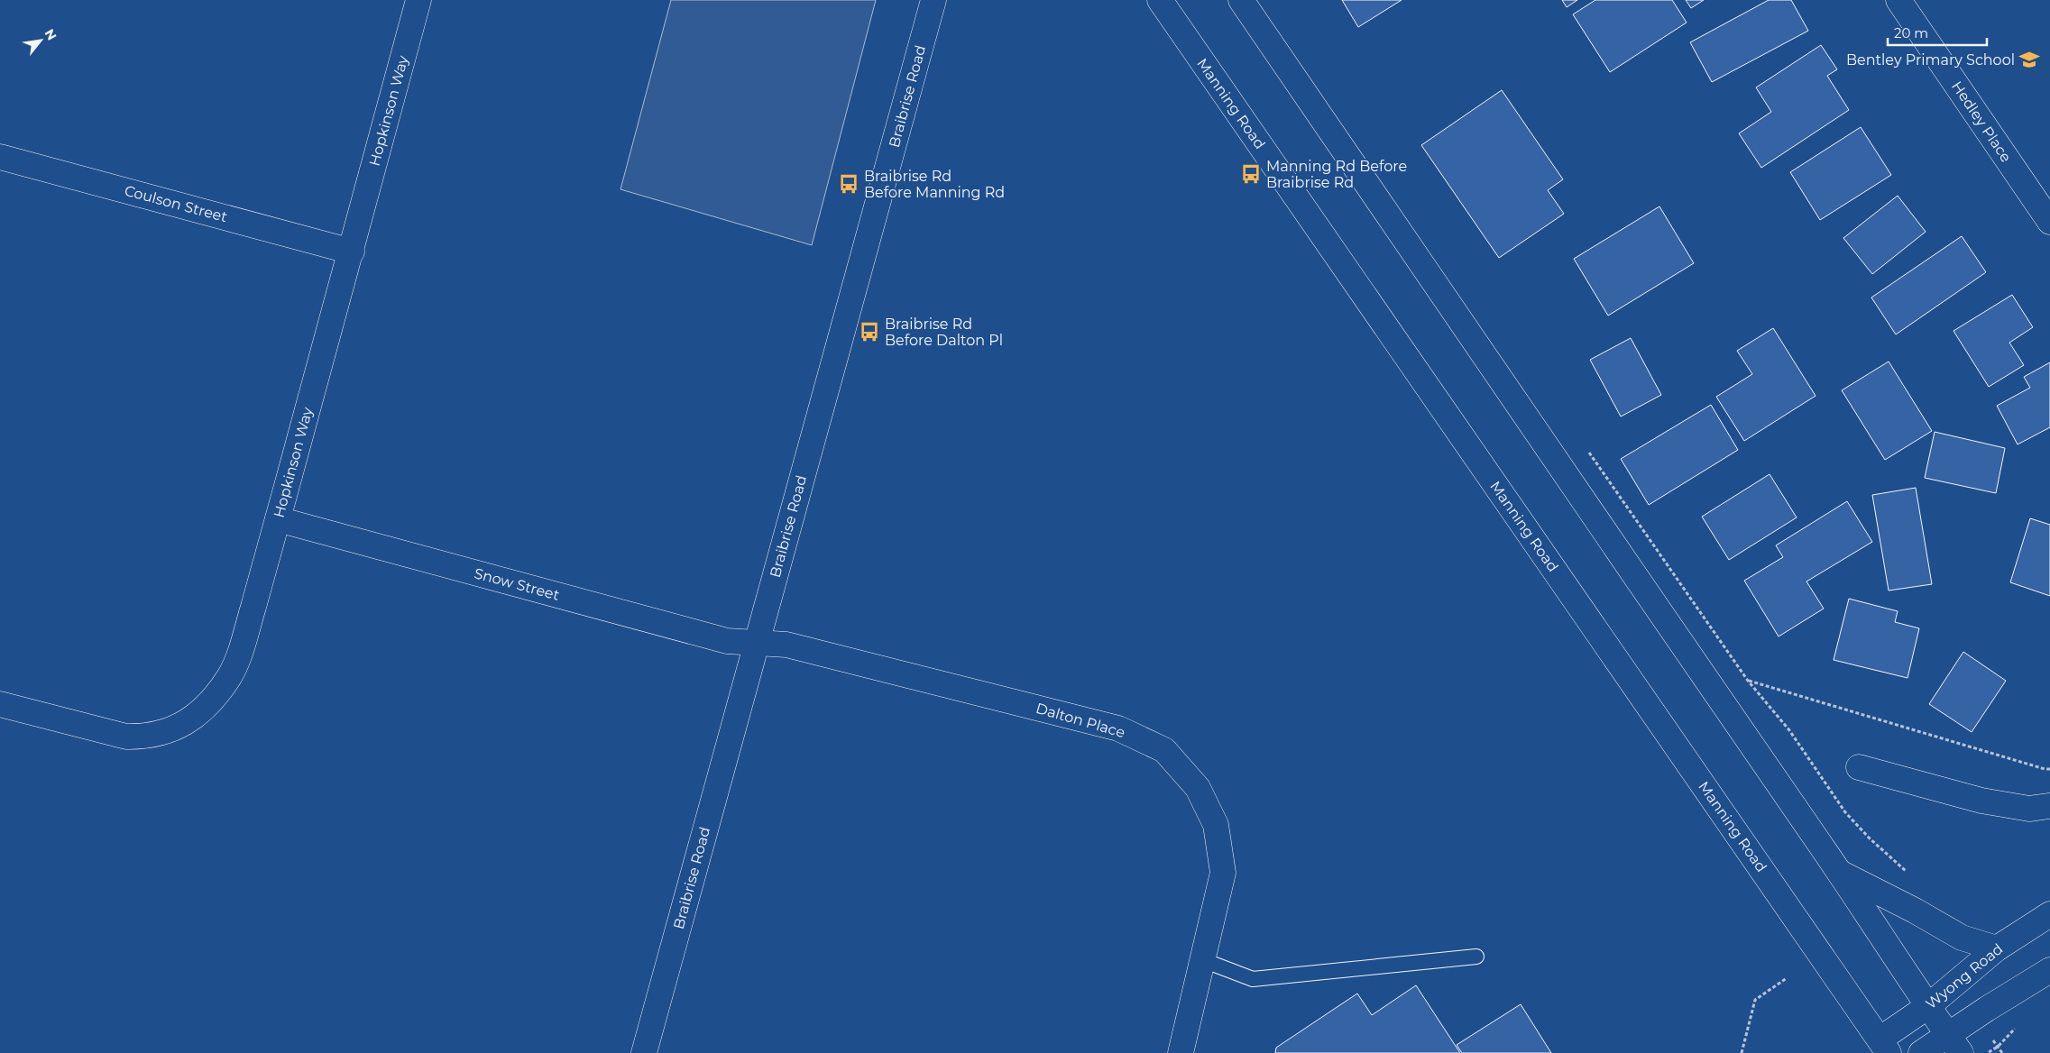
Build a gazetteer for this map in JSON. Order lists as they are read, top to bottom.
{
  "streets": {
    "street": [
      "Braibrise Road",
      "Manning Road",
      "Hopkinson Way",
      "Hedley Place",
      "Coulson Street",
      "Snow Street",
      "Dalton Place",
      "Wyong Road"
    ]
  },
  "crossings": [
    ["Braibrise Road", "Snow Street"],
    ["Braibrise Road", "Dalton Place"],
    ["Manning Road", "Wyong Road"],
    ["Hopkinson Way", "Coulson Street"],
    ["Hopkinson Way", "Snow Street"],
    ["Snow Street", "Dalton Place"]
  ],
  "places": {
    "school or university": ["Bentley Primary School"],
    "bus stop": ["Manning Rd Before Braibrise Rd", "Braibrise Rd Before Manning Rd", "Braibrise Rd Before Dalton Pl"]
  },
  "scale_bar": "20 m",
  "north": "top right"
}
